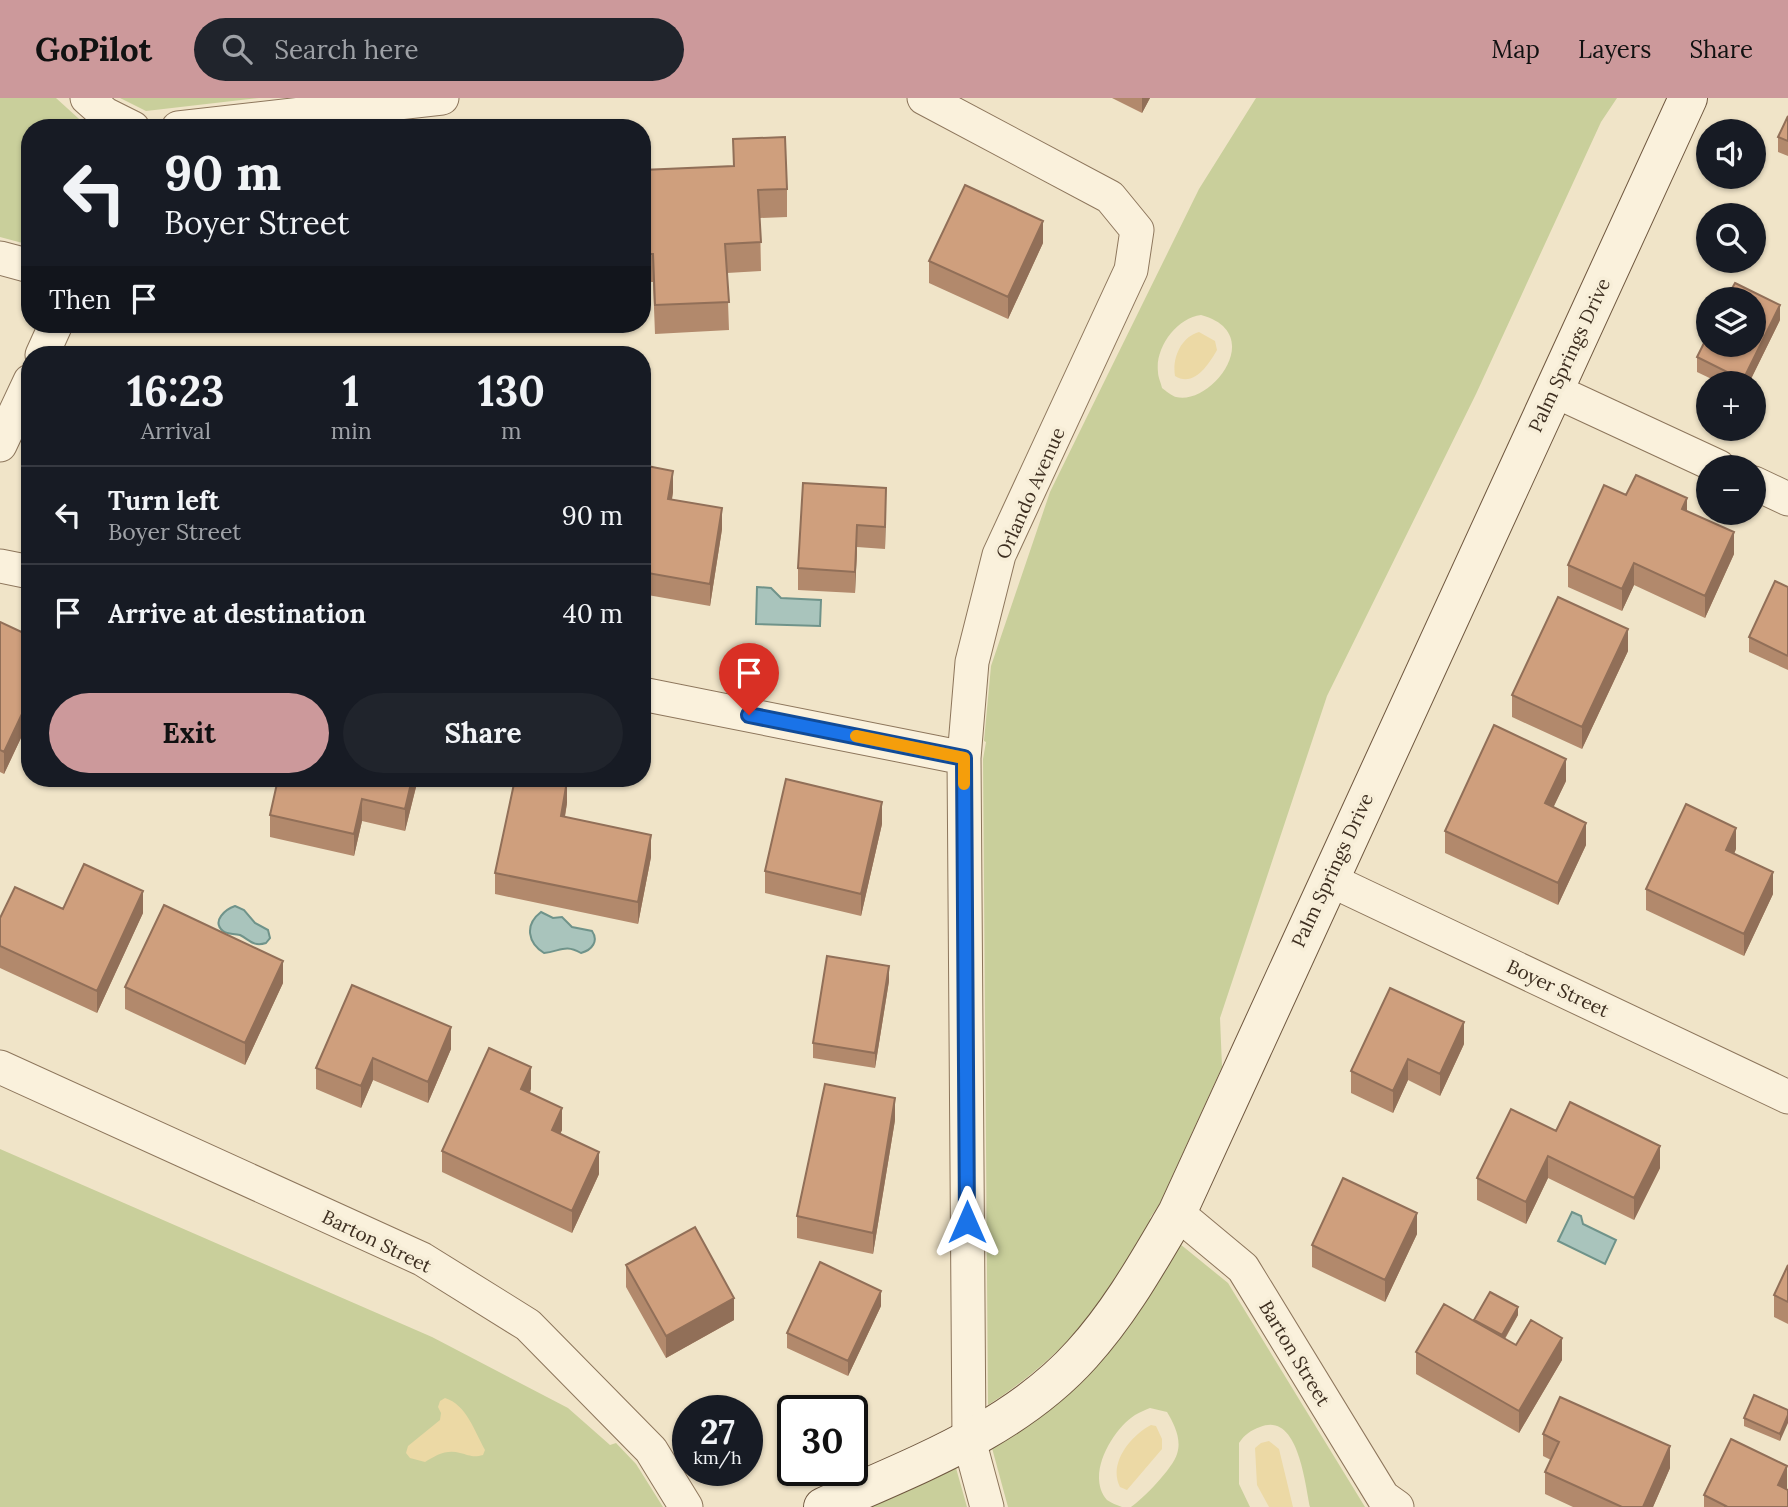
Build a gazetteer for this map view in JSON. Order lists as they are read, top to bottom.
{
  "streets": {
    "street": [
      "Palm Springs Drive",
      "Orlando Avenue",
      "Boyer Street",
      "Barton Street"
    ]
  },
  "crossings": [
    ["Palm Springs Drive", "Orlando Avenue"],
    ["Palm Springs Drive", "Boyer Street"],
    ["Palm Springs Drive", "Barton Street"]
  ],
  "page": {
    "header": "GoPilot",
    "search": "Search here",
    "nav": ["Map", "Layers", "Share"],
    "map_buttons": ["+", "−"],
    "turn": ["90 m", "Boyer Street"],
    "then": "Then",
    "eta": [
      "16:23",
      "Arrival",
      "1",
      "min",
      "130",
      "m"
    ],
    "list": [
      {
        "name": "Turn left",
        "note": "Boyer Street",
        "value": "90 m"
      },
      {
        "name": "Arrive at destination",
        "value": "40 m"
      }
    ],
    "buttons": ["Exit", "Share"],
    "speed": "27 km/h",
    "limit": "30"
  }
}
